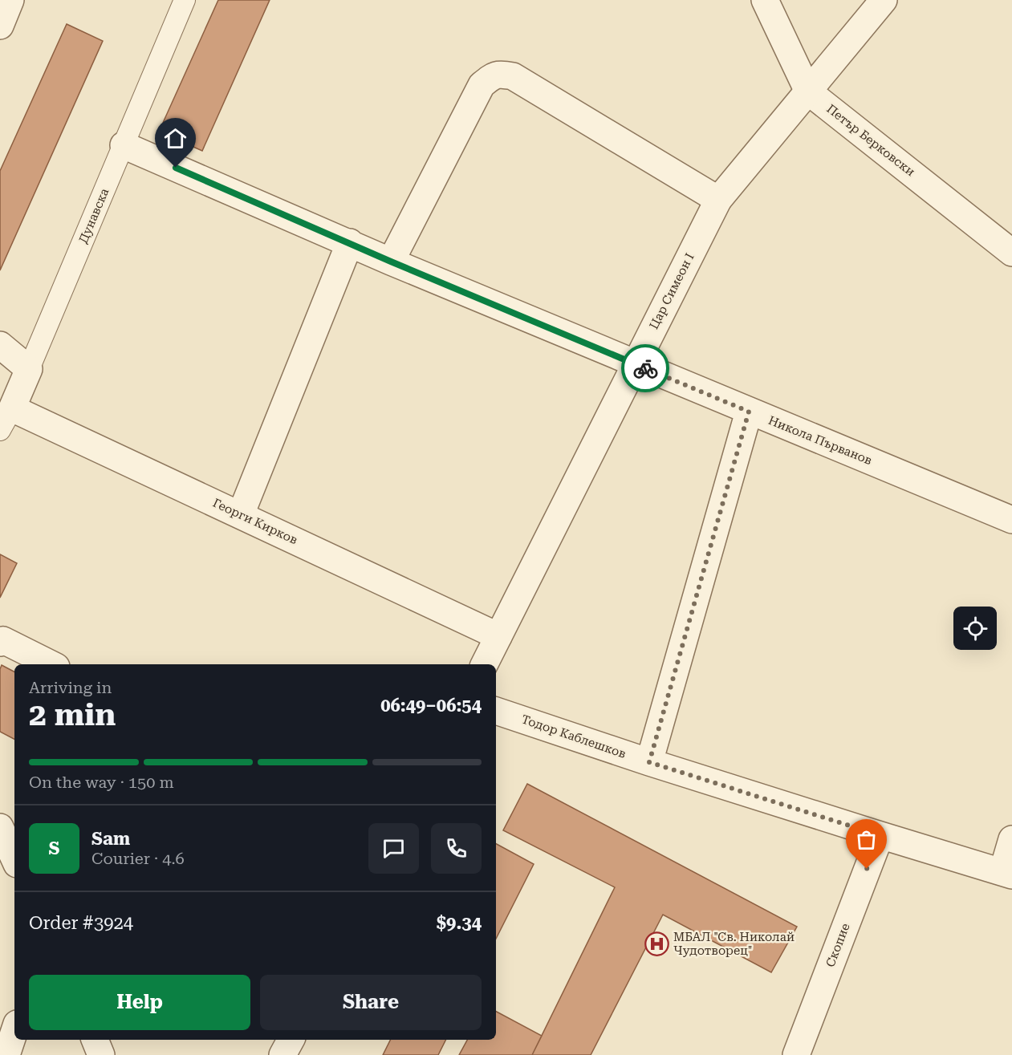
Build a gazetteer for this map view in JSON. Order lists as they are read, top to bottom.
{
  "streets": {
    "street": [
      "Петър Берковски",
      "Дунавска",
      "Цар Симеон I",
      "Никола Първанов",
      "Георги Кирков",
      "Тодор Каблешков",
      "Скопие"
    ]
  },
  "crossings": [
    ["Петър Берковски", "Цар Симеон I"],
    ["Дунавска", "Никола Първанов"],
    ["Дунавска", "Георги Кирков"],
    ["Цар Симеон I", "Никола Първанов"],
    ["Цар Симеон I", "Георги Кирков"],
    ["Тодор Каблешков", "Скопие"]
  ],
  "places": {
    "hospital": ["МБАЛ \"Св. Николай Чудотворец\""]
  },
  "page": {
    "heading": ["2 min", "Arriving in", "06:49–06:54"],
    "panel": [
      "Sam",
      "Courier · 4.6",
      "Order #3924",
      "$9.34"
    ],
    "bar": "On the way · 150 m",
    "round": "S",
    "buttons": ["Help", "Share"]
  }
}
